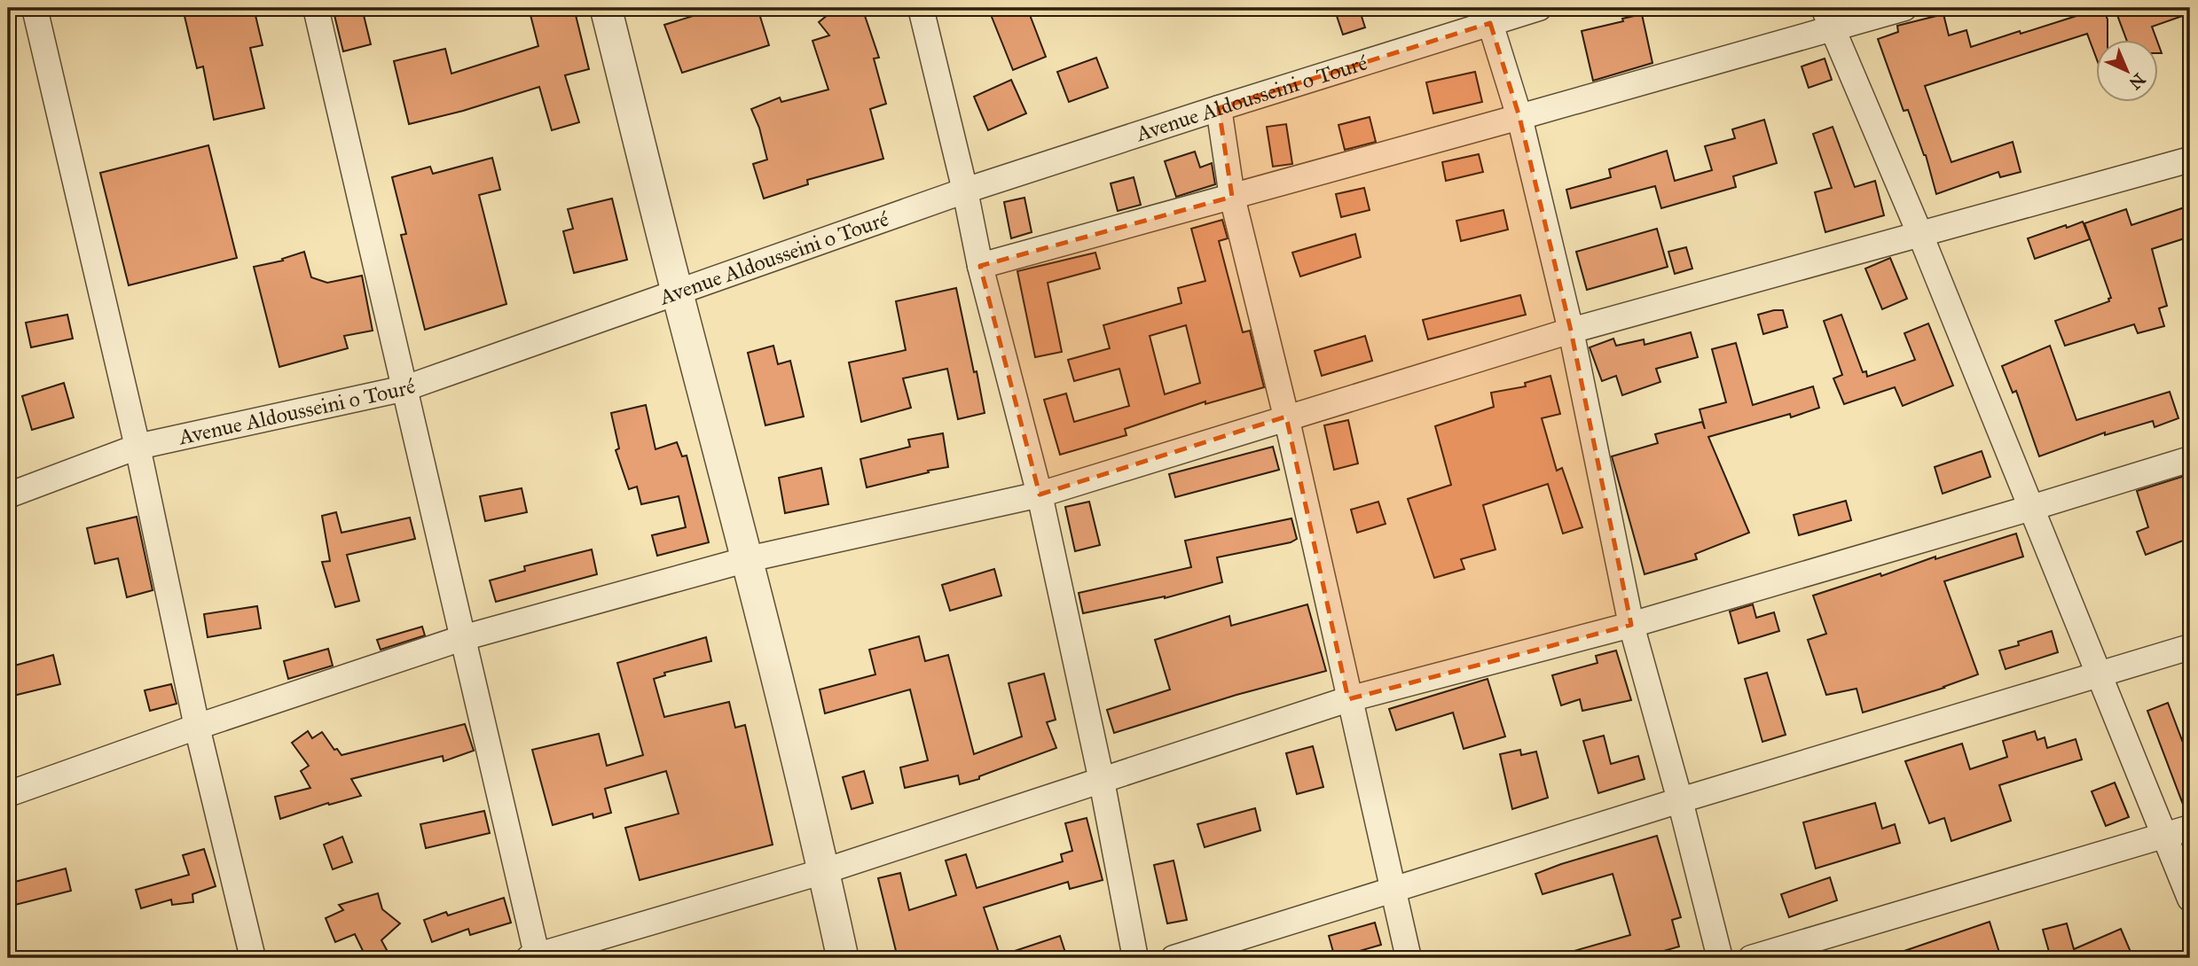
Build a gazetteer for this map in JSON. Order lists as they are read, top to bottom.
{
  "streets": {
    "street": ["Avenue Aldousseini o Touré"]
  },
  "north": "bottom right"
}
